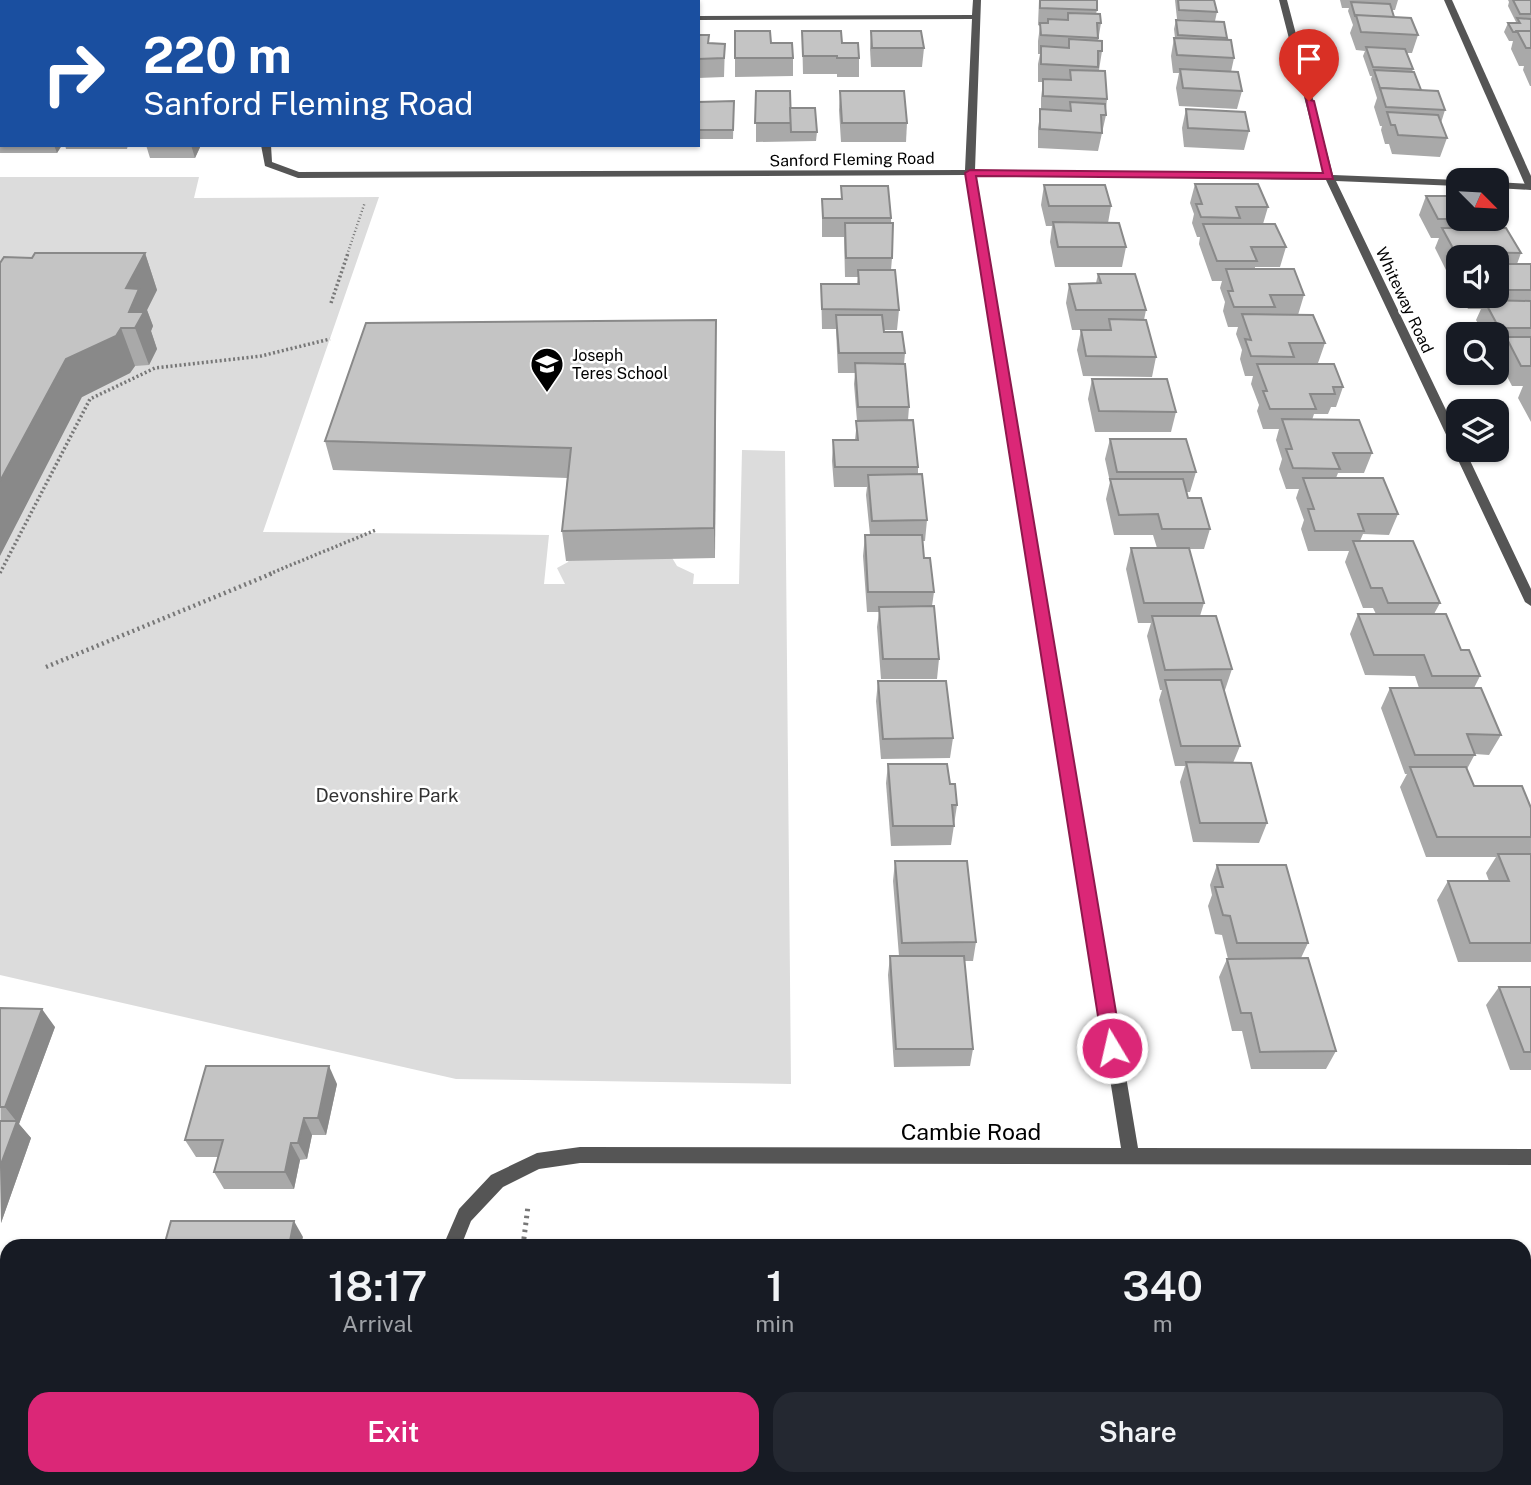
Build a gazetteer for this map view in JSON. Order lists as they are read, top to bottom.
{
  "streets": {
    "street": ["Sanford Fleming Road", "Whiteway Road", "Cambie Road"]
  },
  "crossings": [
    ["Sanford Fleming Road", "Whiteway Road"]
  ],
  "parks": ["Devonshire Park"],
  "places": {
    "school or university": ["Joseph Teres School"]
  },
  "north": "bottom right",
  "page": {
    "turn": ["220 m", "Sanford Fleming Road"],
    "eta": [
      "18:17",
      "Arrival",
      "1",
      "min",
      "340",
      "m"
    ],
    "buttons": ["Exit", "Share"]
  }
}
